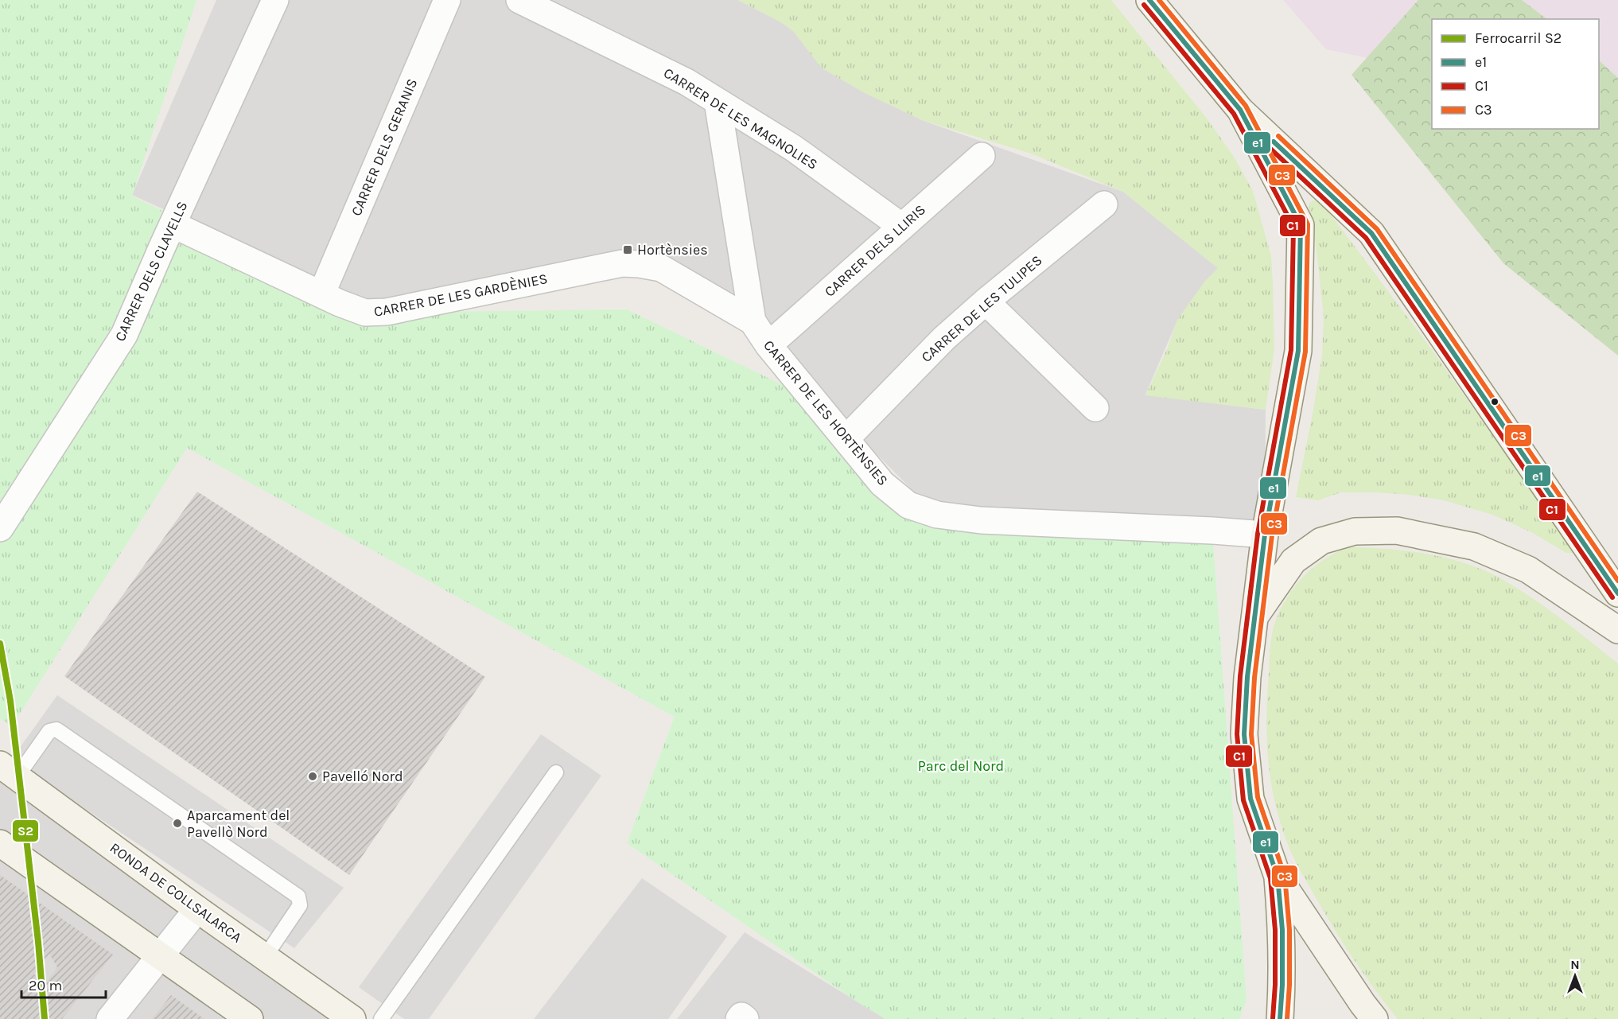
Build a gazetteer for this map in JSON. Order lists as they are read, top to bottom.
{
  "streets": {
    "street": [
      "CARRER DE LES MAGNOLIES",
      "CARRER DELS GERANIS",
      "CARRER DELS LLIRIS",
      "CARRER DELS CLAVELLS",
      "CARRER DE LES GARDÈNIES",
      "CARRER DE LES TULIPES",
      "CARRER DE LES HORTÈNSIES",
      "RONDA DE COLLSALARCA"
    ]
  },
  "crossings": [
    ["CARRER DE LES MAGNOLIES", "CARRER DELS LLIRIS"],
    ["CARRER DE LES MAGNOLIES", "CARRER DE LES HORTÈNSIES"],
    ["CARRER DELS GERANIS", "CARRER DE LES GARDÈNIES"],
    ["CARRER DELS LLIRIS", "CARRER DE LES HORTÈNSIES"],
    ["CARRER DELS CLAVELLS", "CARRER DE LES GARDÈNIES"],
    ["CARRER DE LES GARDÈNIES", "CARRER DE LES HORTÈNSIES"],
    ["CARRER DE LES TULIPES", "CARRER DE LES HORTÈNSIES"]
  ],
  "parks": ["Parc del Nord"],
  "places": {
    "transit": ["Hortènsies"],
    "other": ["Pavelló Nord", "Aparcament del Pavellò Nord"]
  },
  "lines": [
    "transit line e1",
    "transit line C3",
    "transit line C1",
    "rail line S2"
  ],
  "legend": [
    "Ferrocarril S2",
    "e1",
    "C1",
    "C3"
  ],
  "scale_bar": "20 m",
  "north": "top"
}
